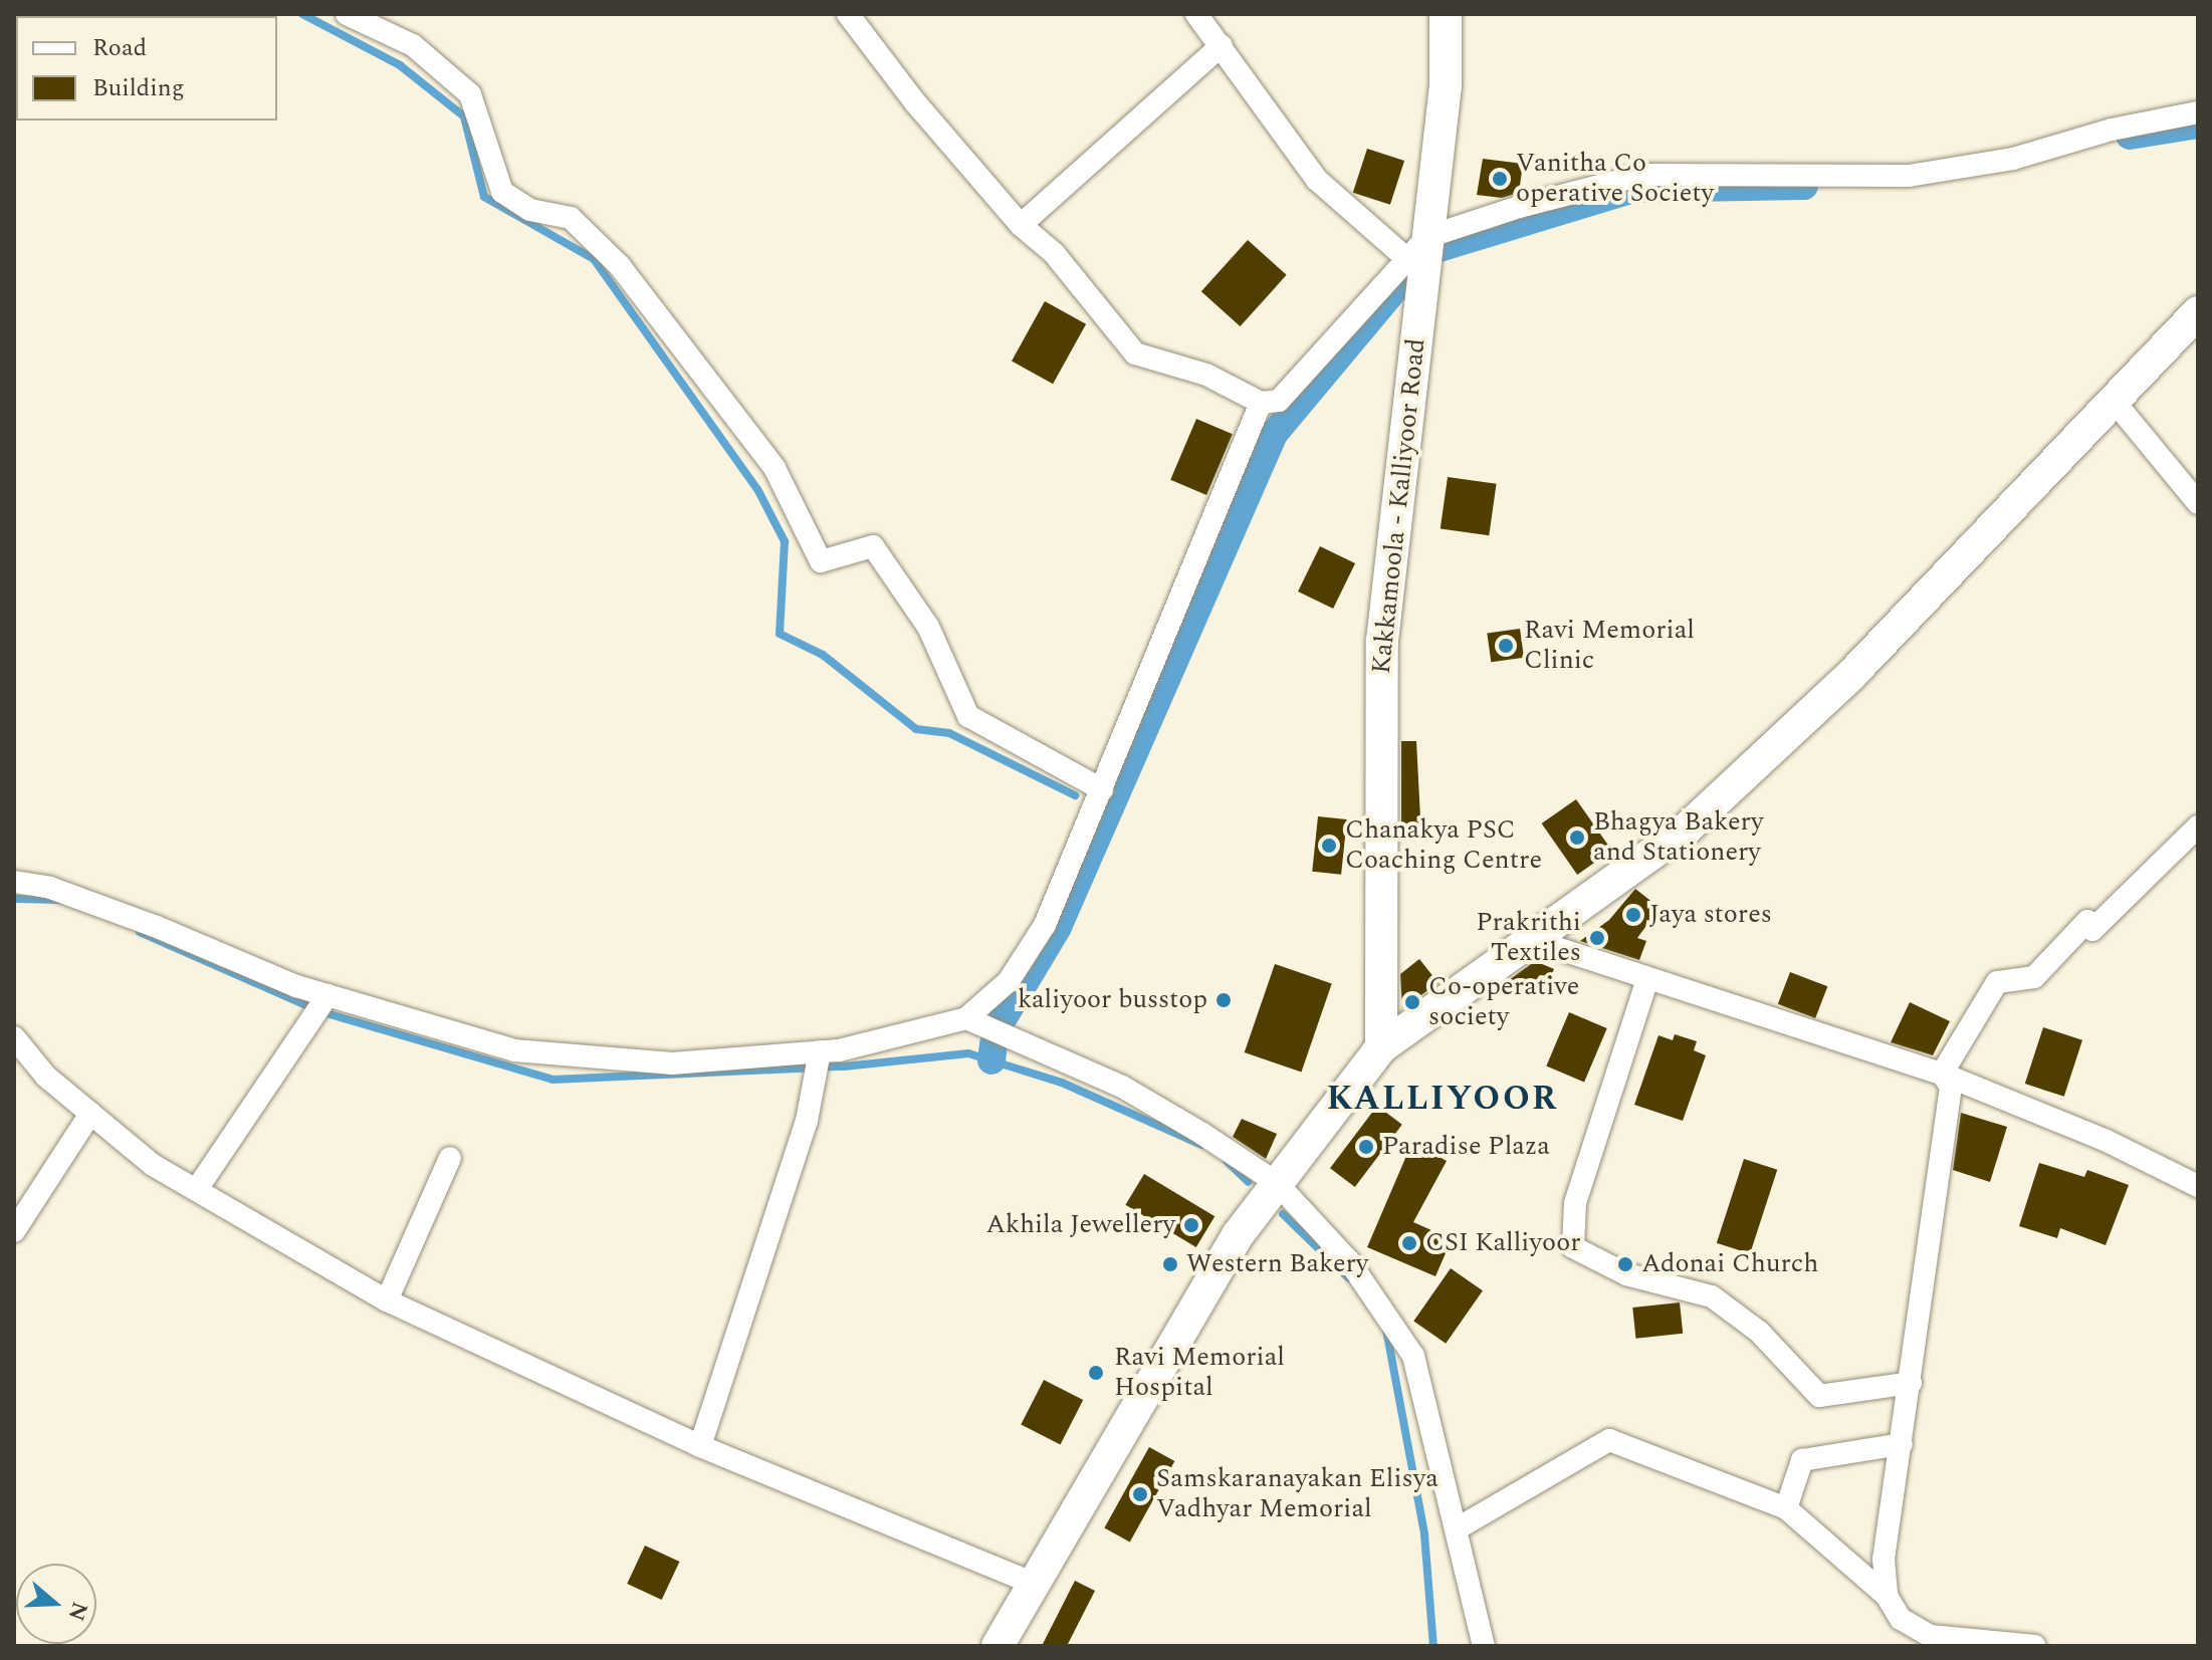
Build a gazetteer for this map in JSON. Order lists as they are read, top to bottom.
{
  "streets": {
    "main road": ["Kakkamoola - Kalliyoor Road"]
  },
  "districts": ["KALLIYOOR"],
  "places": [
    "Vanitha Co operative Society",
    "Ravi Memorial Clinic",
    "Bhagya Bakery and Stationery",
    "Chanakya PSC Coaching Centre",
    "Jaya stores",
    "Prakrithi Textiles",
    "kaliyoor busstop",
    "Co-operative society",
    "Paradise Plaza",
    "Akhila Jewellery",
    "CSI Kalliyoor",
    "Western Bakery",
    "Adonai Church",
    "Ravi Memorial Hospital",
    "Samskaranayakan Elisya Vadhyar Memorial"
  ],
  "legend": ["Road", "Building"],
  "north": "right"
}
